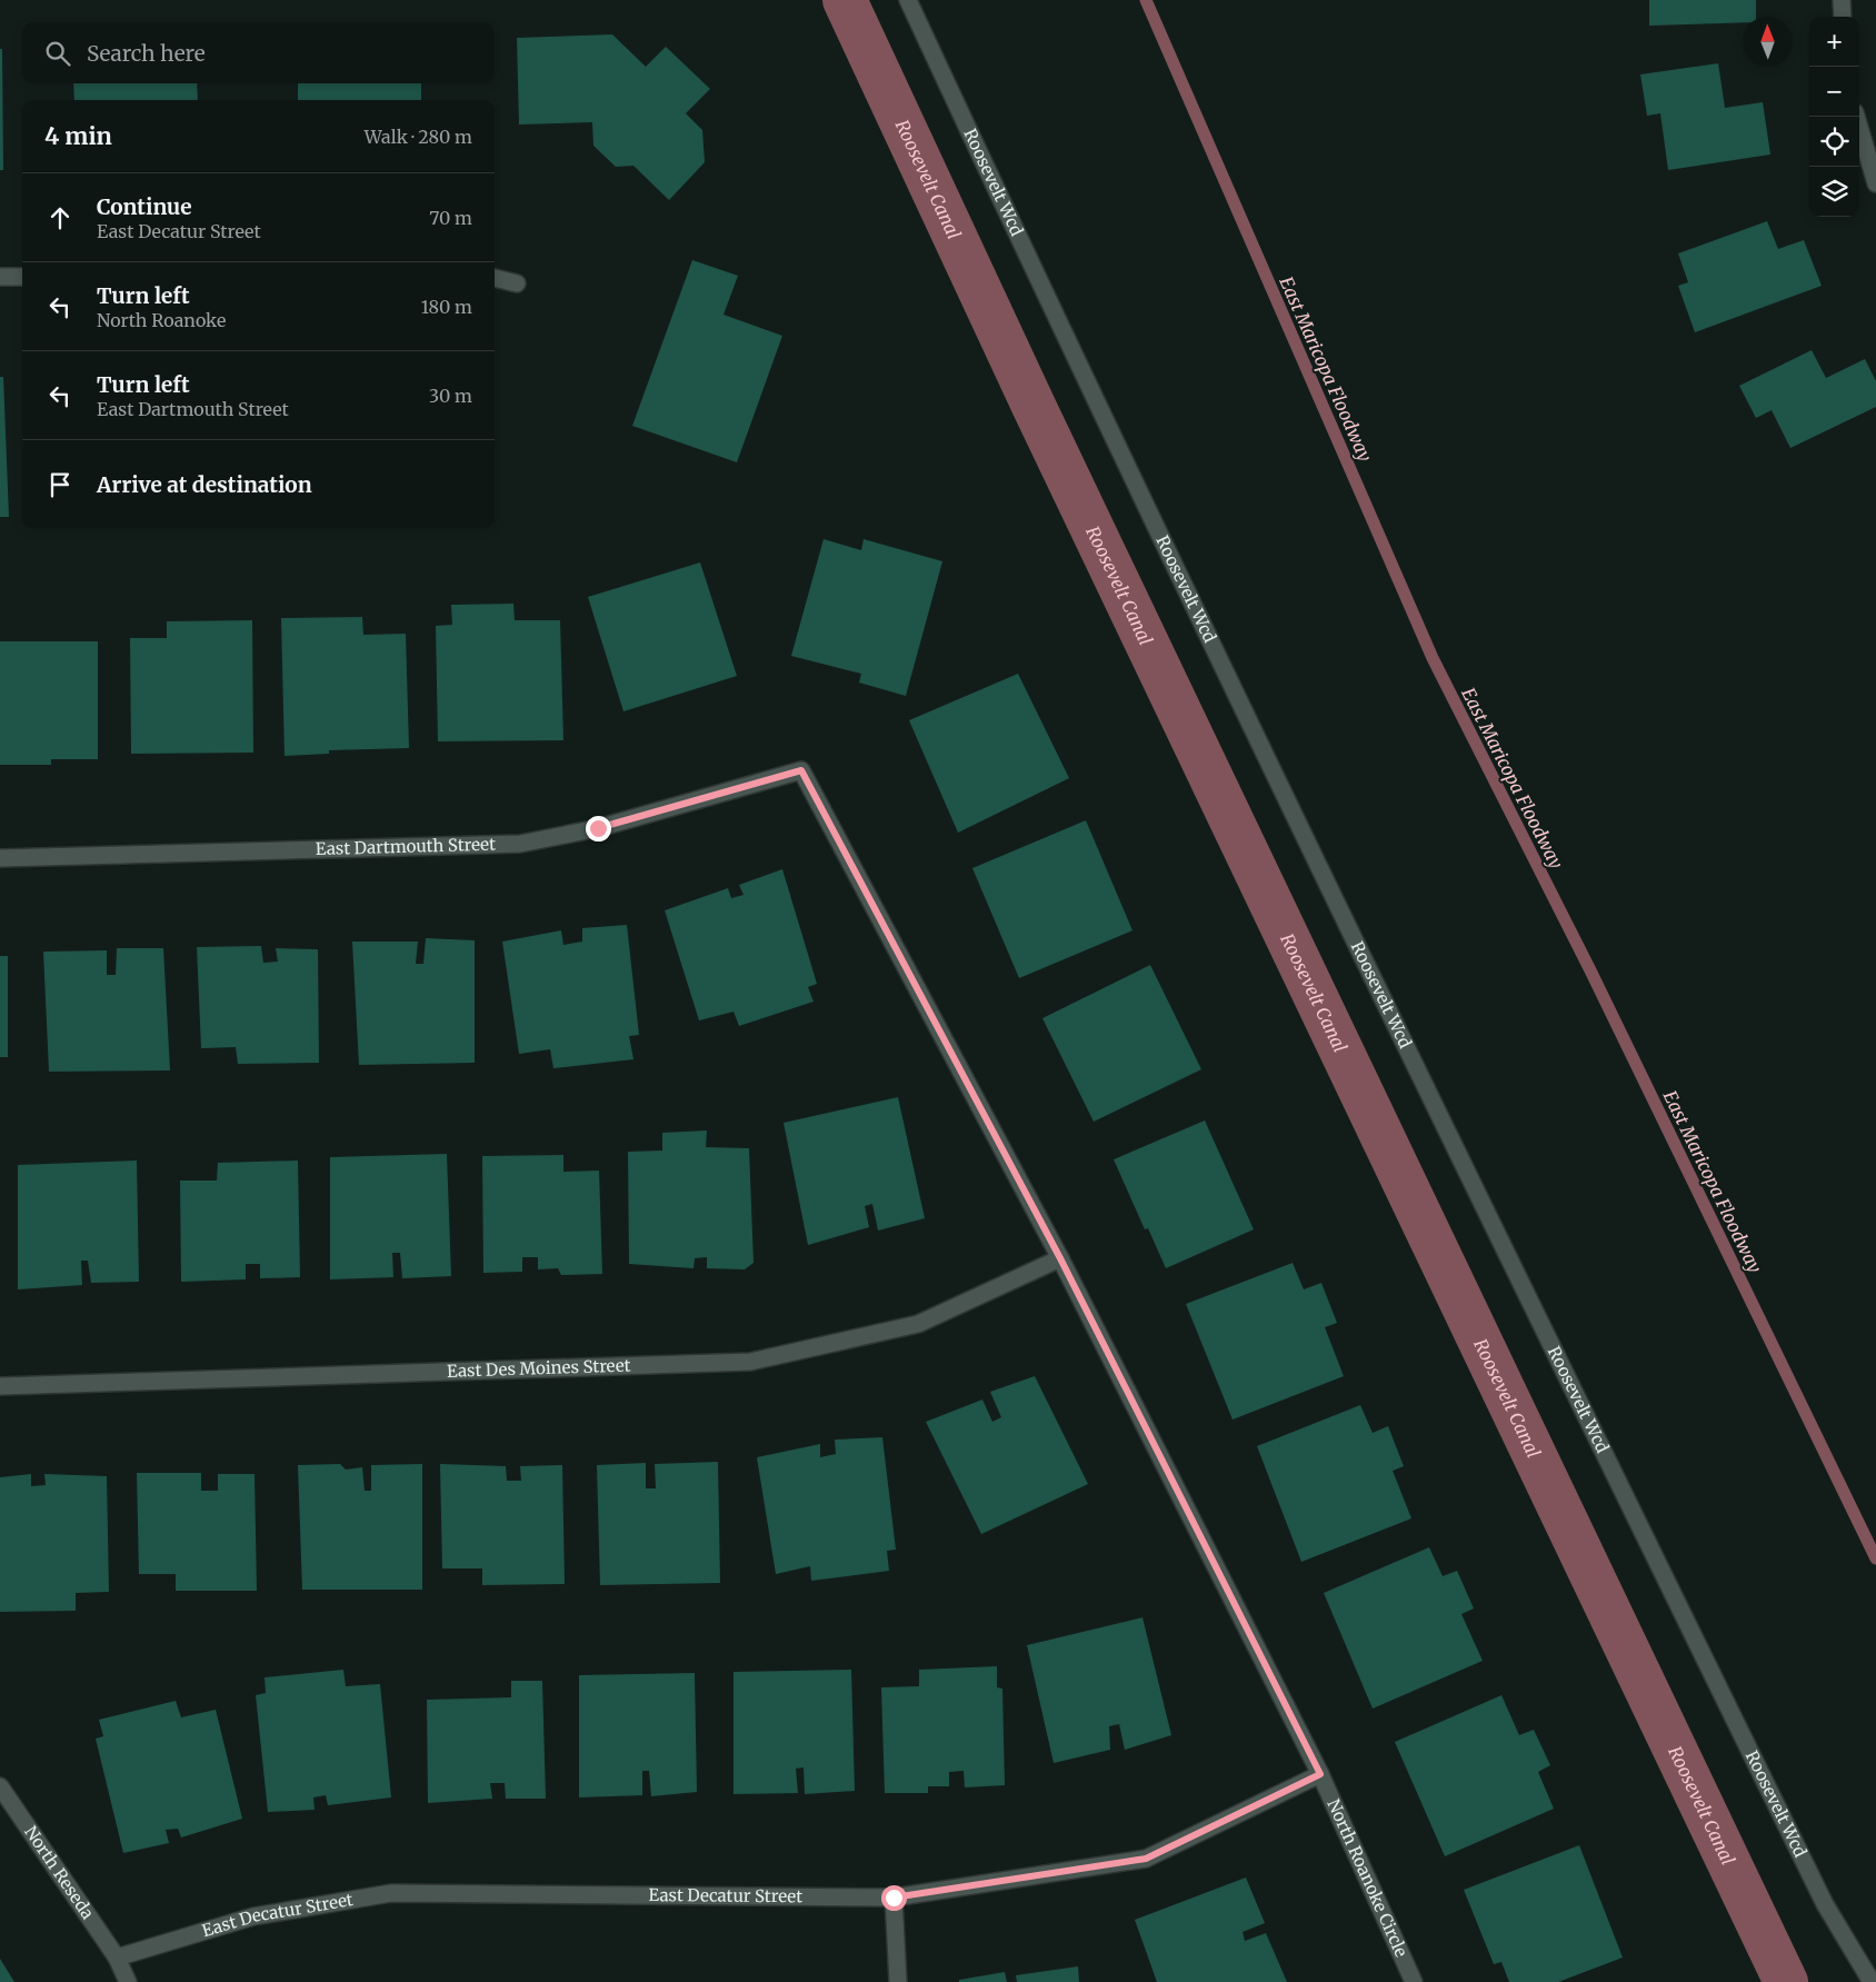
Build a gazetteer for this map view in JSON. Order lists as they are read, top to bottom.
{
  "streets": {
    "street": [
      "Roosevelt Wcd",
      "East Dartmouth Street",
      "East Des Moines Street",
      "North Reseda",
      "North Roanoke Circle",
      "East Decatur Street"
    ]
  },
  "crossings": [
    ["East Dartmouth Street", "North Roanoke Circle"],
    ["East Des Moines Street", "North Roanoke Circle"],
    ["North Reseda", "East Decatur Street"],
    ["North Roanoke Circle", "East Decatur Street"]
  ],
  "water": ["Roosevelt Canal", "East Maricopa Floodway"],
  "north": "top",
  "page": {
    "map_buttons": ["+", "−"],
    "search": "Search here",
    "heading": ["4 min", "Walk · 280 m"],
    "list": [
      ["Continue", "East Decatur Street", "70 m"],
      ["Turn left", "North Roanoke", "180 m"],
      ["Turn left", "East Dartmouth Street", "30 m"],
      "Arrive at destination"
    ]
  }
}
